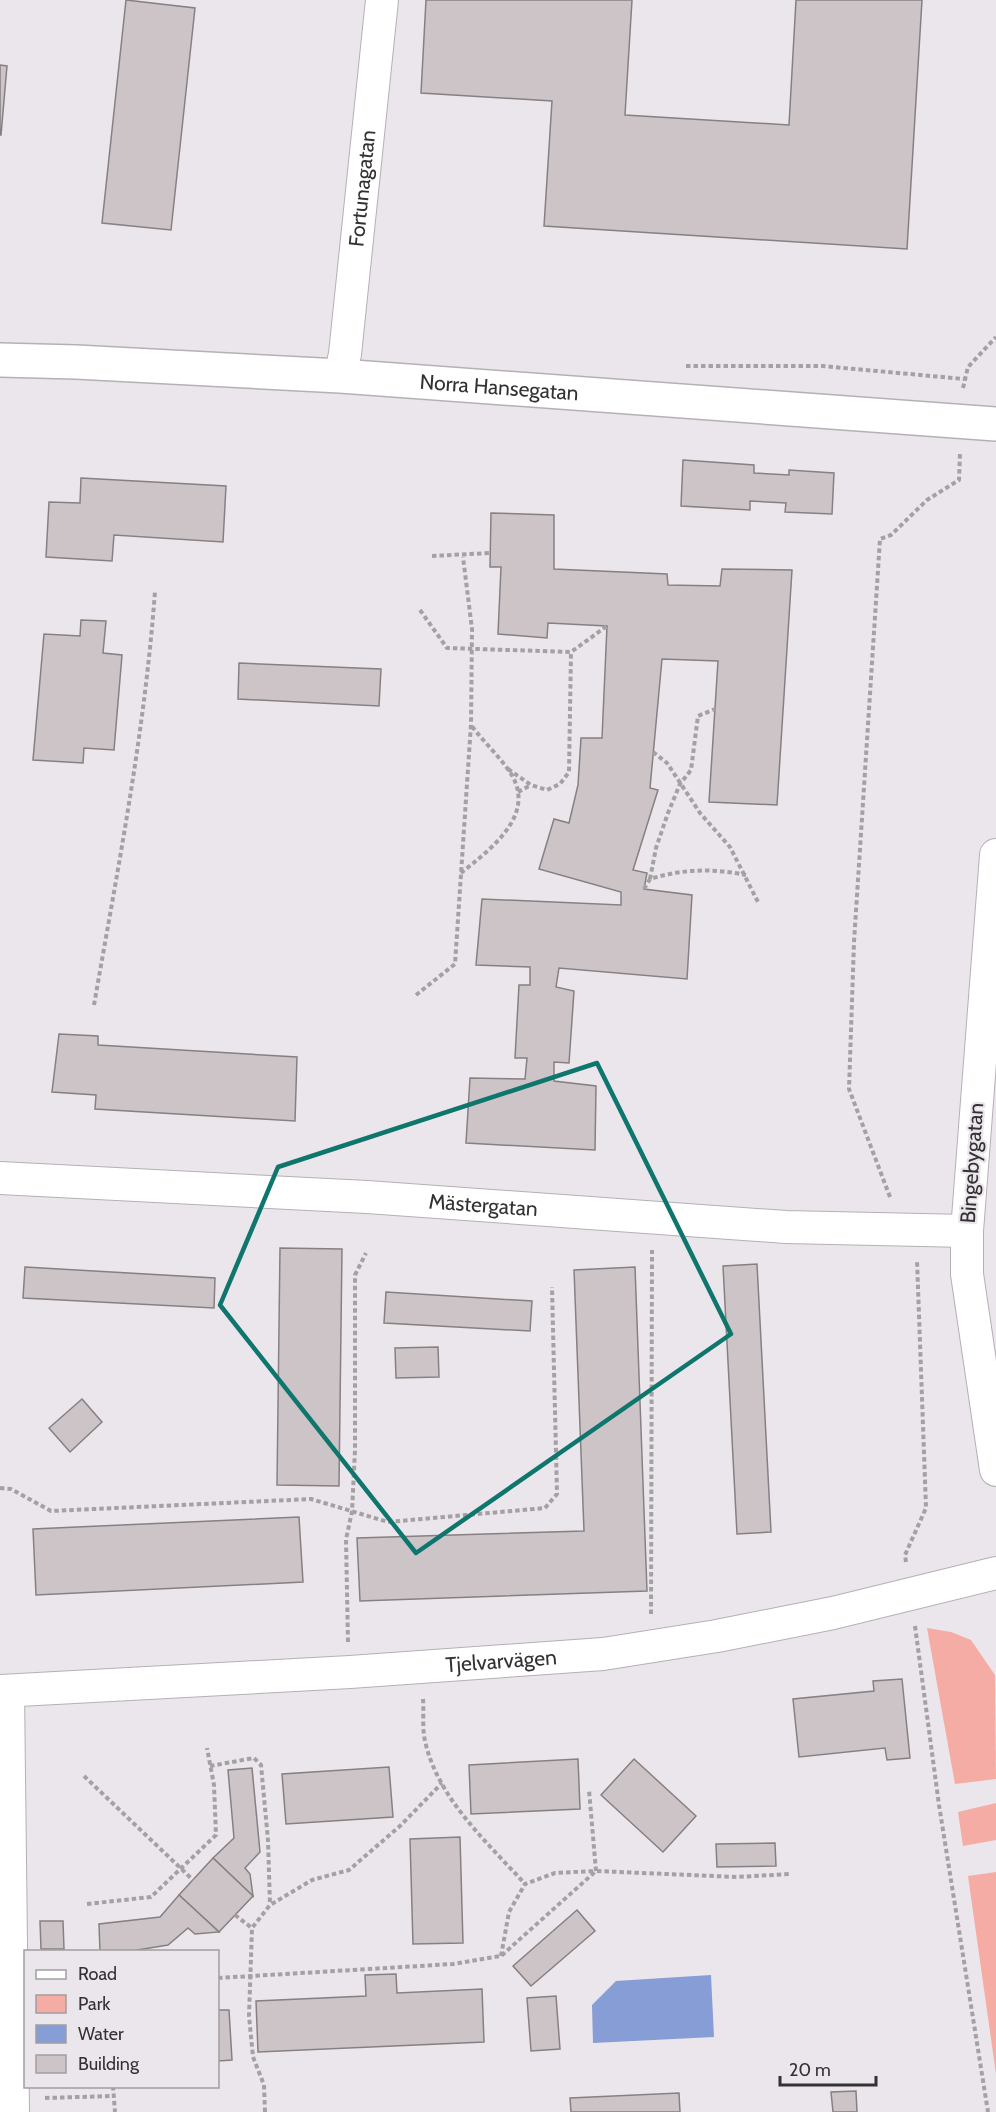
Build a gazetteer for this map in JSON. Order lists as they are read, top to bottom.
{
  "streets": {
    "main road": ["Norra Hansegatan"],
    "street": [
      "Fortunagatan",
      "Bingebygatan",
      "Mästergatan",
      "Tjelvarvägen"
    ]
  },
  "crossings": [
    ["Fortunagatan", "Norra Hansegatan"],
    ["Bingebygatan", "Mästergatan"]
  ],
  "legend": [
    "Road",
    "Park",
    "Water",
    "Building"
  ],
  "scale_bar": "20 m"
}
